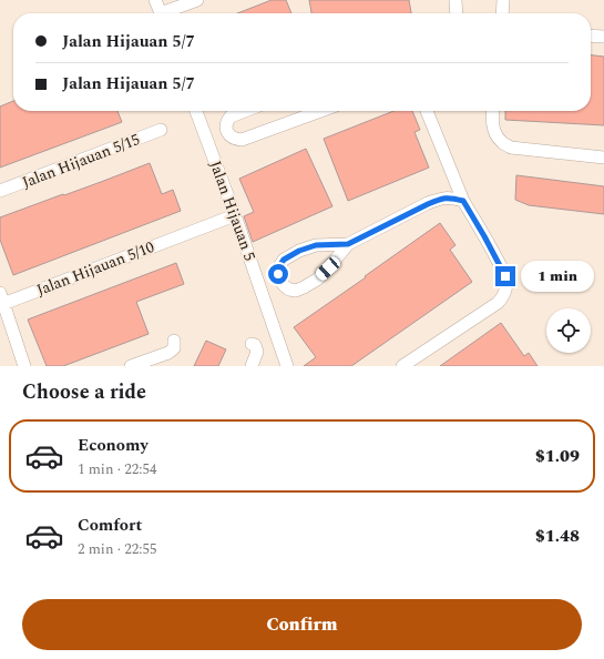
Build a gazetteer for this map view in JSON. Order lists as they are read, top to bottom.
{
  "streets": {
    "street": ["Jalan Hijauan 5/15", "Jalan Hijauan 5", "Jalan Hijauan 5/10"]
  },
  "crossings": [
    ["Jalan Hijauan 5", "Jalan Hijauan 5/10"]
  ],
  "page": {
    "banner": ["Jalan Hijauan 5/7", "Jalan Hijauan 5/7"],
    "bubble": "1 min",
    "heading": "Choose a ride",
    "list": [
      {
        "name": "Economy",
        "note": "1 min · 22:54",
        "value": "$1.09"
      },
      {
        "name": "Comfort",
        "note": "2 min · 22:55",
        "value": "$1.48"
      }
    ],
    "buttons": "Confirm"
  }
}
